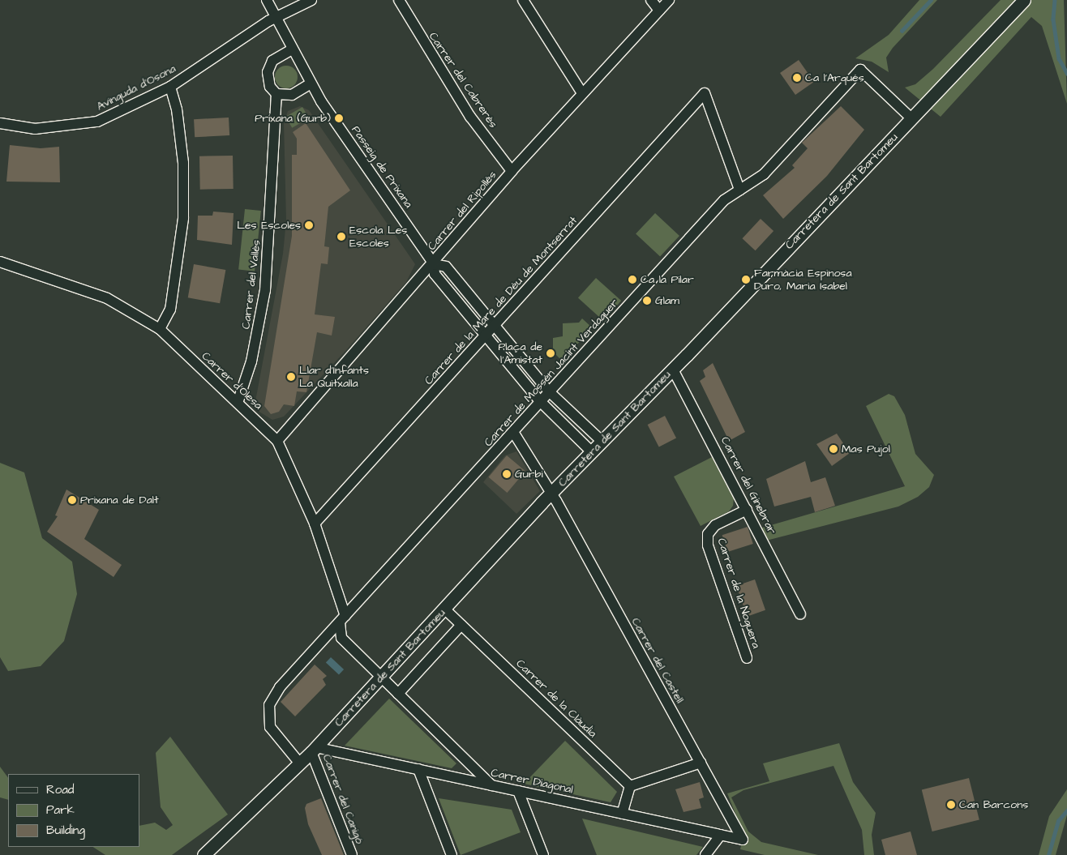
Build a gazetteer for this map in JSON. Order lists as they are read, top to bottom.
{
  "streets": {
    "street": [
      "Carrer del Cabrerès",
      "Avinguda d'Osona",
      "Passeig de Prixana",
      "Carretera de Sant Bartomeu",
      "Carrer del Ripollès",
      "Carrer del Vallès",
      "Carrer de la Mare de Déu de Montserrat",
      "Carrer de Mossèn Jacint Verdaguer",
      "Carrer d'Olesa",
      "Carrer del Ginebrar",
      "Carrer de la Noguera",
      "Carrer del Castell",
      "Carrer de la Clàudia",
      "Carrer Diagonal",
      "Carrer del Canigó"
    ]
  },
  "crossings": [
    ["Carrer del Cabrerès", "Carrer del Ripollès"],
    ["Passeig de Prixana", "Carretera de Sant Bartomeu"],
    ["Passeig de Prixana", "Carrer del Ripollès"],
    ["Passeig de Prixana", "Carrer de la Mare de Déu de Montserrat"],
    ["Passeig de Prixana", "Carrer de Mossèn Jacint Verdaguer"],
    ["Carretera de Sant Bartomeu", "Carrer de Mossèn Jacint Verdaguer"],
    ["Carretera de Sant Bartomeu", "Carrer d'Olesa"],
    ["Carretera de Sant Bartomeu", "Carrer del Ginebrar"],
    ["Carretera de Sant Bartomeu", "Carrer del Castell"],
    ["Carretera de Sant Bartomeu", "Carrer de la Clàudia"],
    ["Carretera de Sant Bartomeu", "Carrer Diagonal"],
    ["Carretera de Sant Bartomeu", "Carrer del Canigó"],
    ["Carrer del Ripollès", "Carrer d'Olesa"],
    ["Carrer del Vallès", "Carrer d'Olesa"],
    ["Carrer de la Mare de Déu de Montserrat", "Carrer de Mossèn Jacint Verdaguer"],
    ["Carrer de la Mare de Déu de Montserrat", "Carrer d'Olesa"],
    ["Carrer de Mossèn Jacint Verdaguer", "Carrer d'Olesa"],
    ["Carrer d'Olesa", "Carrer Diagonal"],
    ["Carrer del Ginebrar", "Carrer de la Noguera"],
    ["Carrer del Castell", "Carrer Diagonal"],
    ["Carrer Diagonal", "Carrer del Canigó"]
  ],
  "places": [
    "Ca l'Arqués",
    "Prixana (Gurb)",
    "Les Escoles",
    "Escola Les Escoles",
    "Ca la Pilar",
    "Farmàcia Espinosa Duro, Maria Isabel",
    "Glam",
    "Plaça de l'Amistat",
    "Llar d'Infants La Quitxalla",
    "Mas Pujol",
    "Gurbi",
    "Prixana de Dalt",
    "Can Barcons"
  ],
  "legend": ["Road", "Park", "Building"]
}
